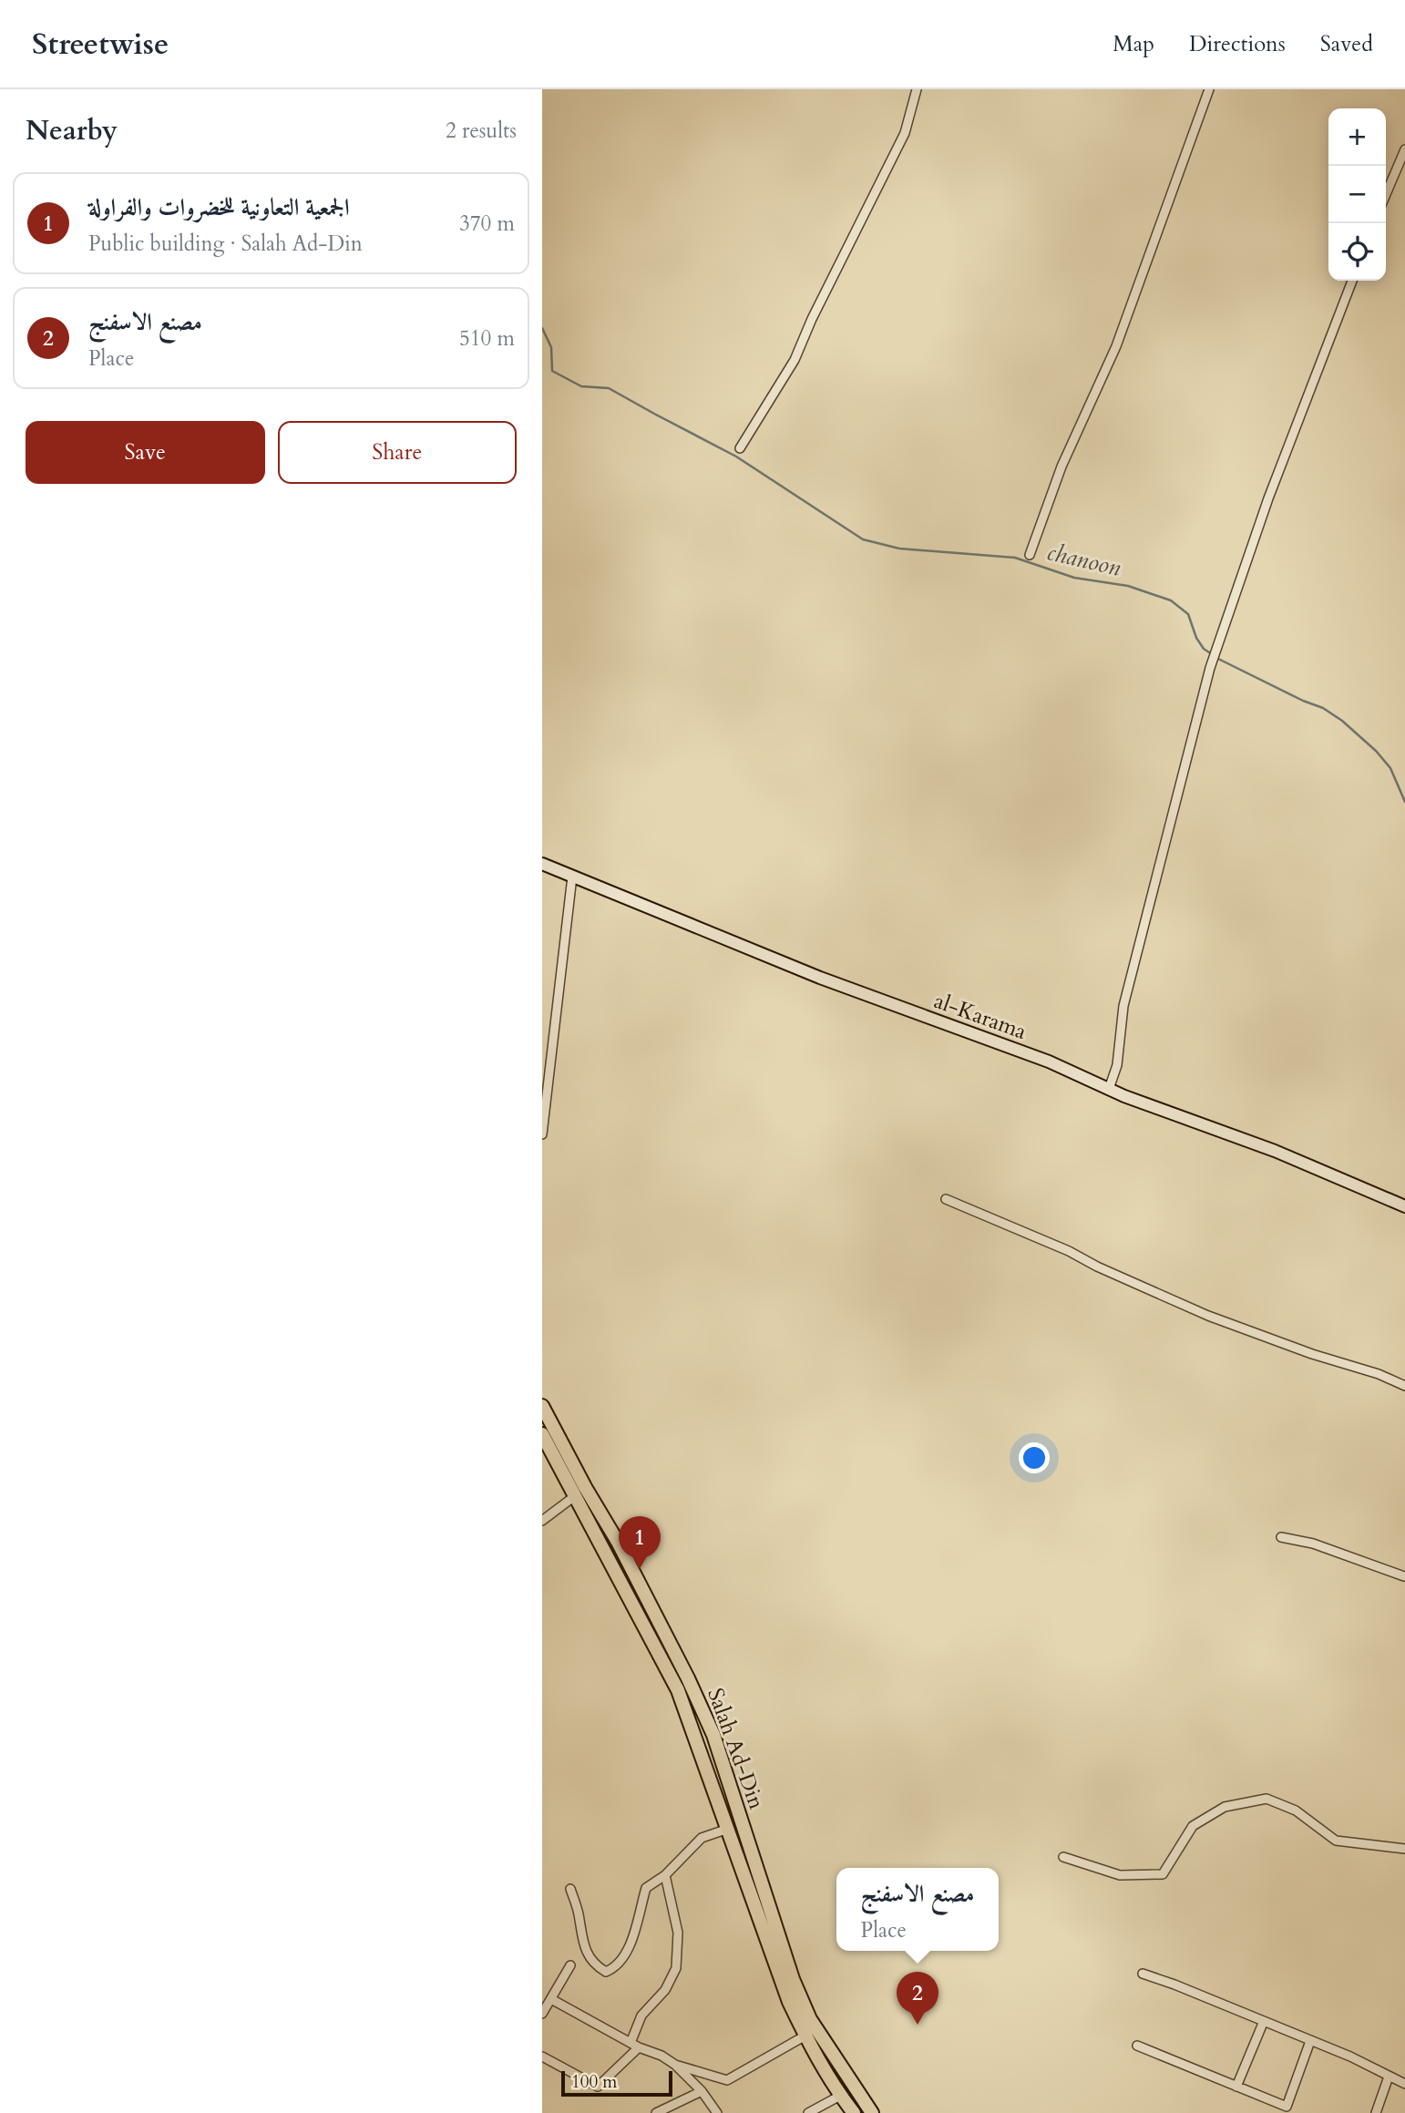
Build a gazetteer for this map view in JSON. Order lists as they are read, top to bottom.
{
  "streets": {
    "highway": ["Salah Ad-Din"],
    "main road": ["al-Karama"]
  },
  "water": ["chanoon"],
  "scale_bar": "100 m",
  "page": {
    "header": "Streetwise",
    "nav": ["Map", "Directions", "Saved"],
    "heading": ["Nearby", "2 results"],
    "map_buttons": ["+", "−"],
    "list": [
      {
        "mark": "1",
        "name": "الجمعية التعاونية للخضروات والفراولة",
        "note": "Public building · Salah Ad-Din",
        "value": "370 m"
      },
      {
        "mark": "2",
        "name": "مصنع الاسفنج",
        "note": "Place",
        "value": "510 m"
      }
    ],
    "buttons": ["Save", "Share"],
    "pins": ["1", "2"],
    "popup": ["مصنع الاسفنج", "Place"],
    "scale": "100 m"
  }
}
